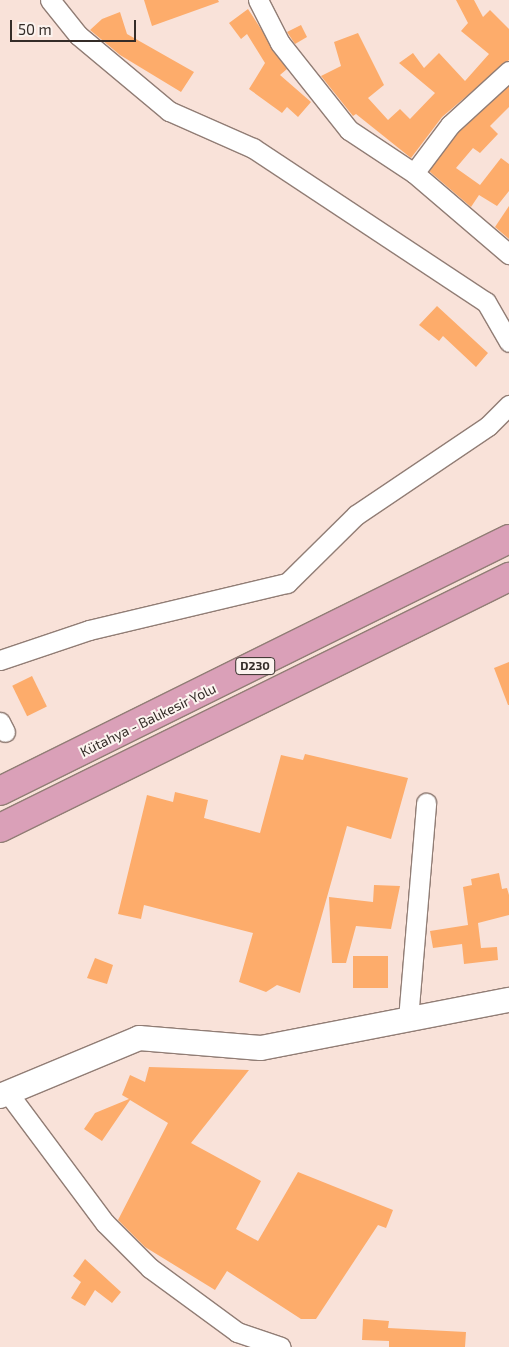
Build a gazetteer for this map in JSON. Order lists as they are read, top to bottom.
{
  "streets": {
    "highway": ["D230", "Kütahya - Balıkesir Yolu"]
  },
  "scale_bar": "50 m"
}
